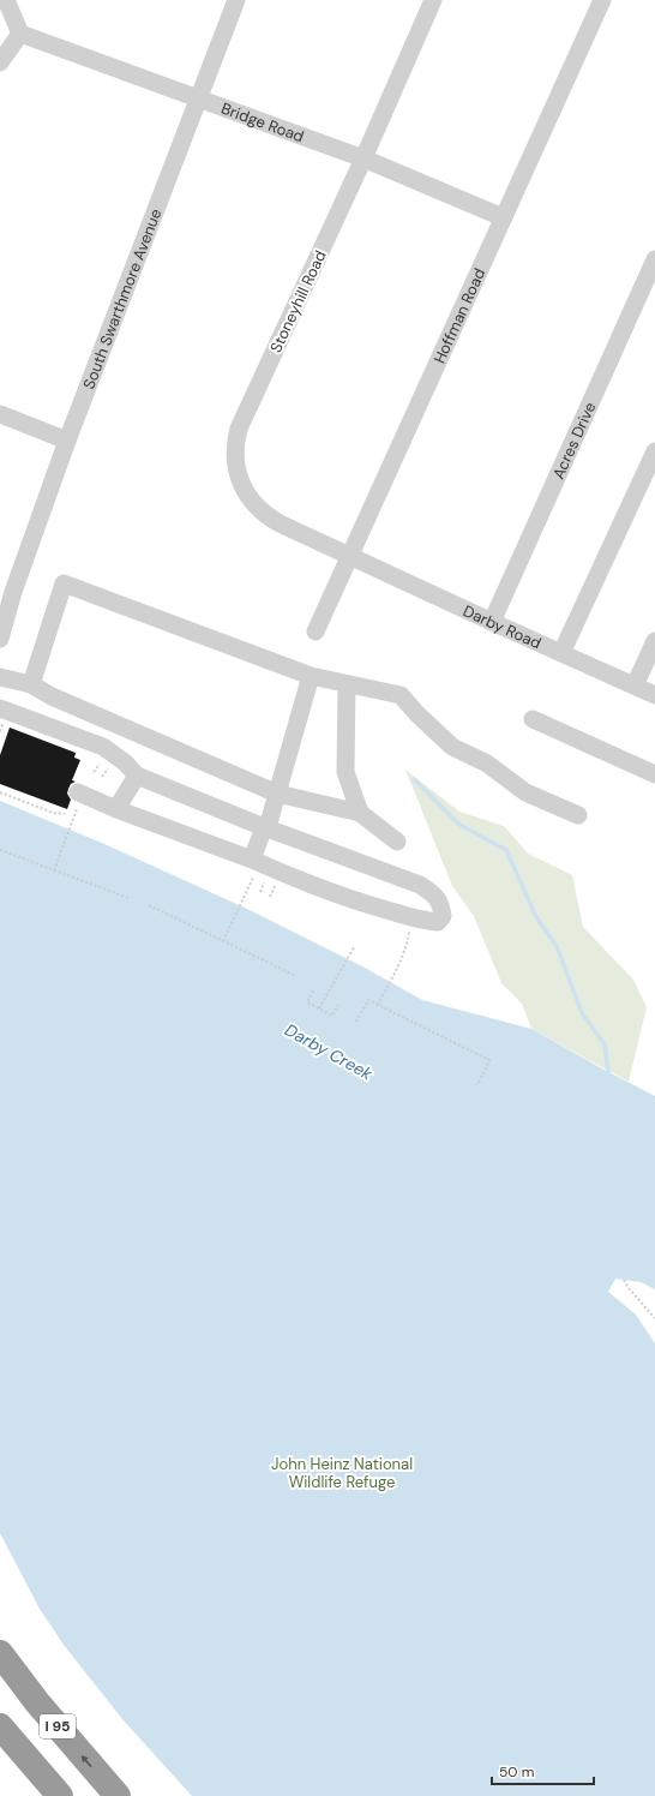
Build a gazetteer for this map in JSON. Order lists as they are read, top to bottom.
{
  "streets": {
    "highway": ["I 95"],
    "street": [
      "Bridge Road",
      "South Swarthmore Avenue",
      "Stoneyhill Road",
      "Hoffman Road",
      "Acres Drive",
      "Darby Road"
    ]
  },
  "crossings": [
    ["Bridge Road", "South Swarthmore Avenue"],
    ["Bridge Road", "Stoneyhill Road"],
    ["Bridge Road", "Hoffman Road"],
    ["Stoneyhill Road", "Hoffman Road"],
    ["Stoneyhill Road", "Darby Road"],
    ["Hoffman Road", "Darby Road"],
    ["Acres Drive", "Darby Road"]
  ],
  "water": ["Darby Creek"],
  "parks": ["John Heinz National Wildlife Refuge"],
  "scale_bar": "50 m"
}
